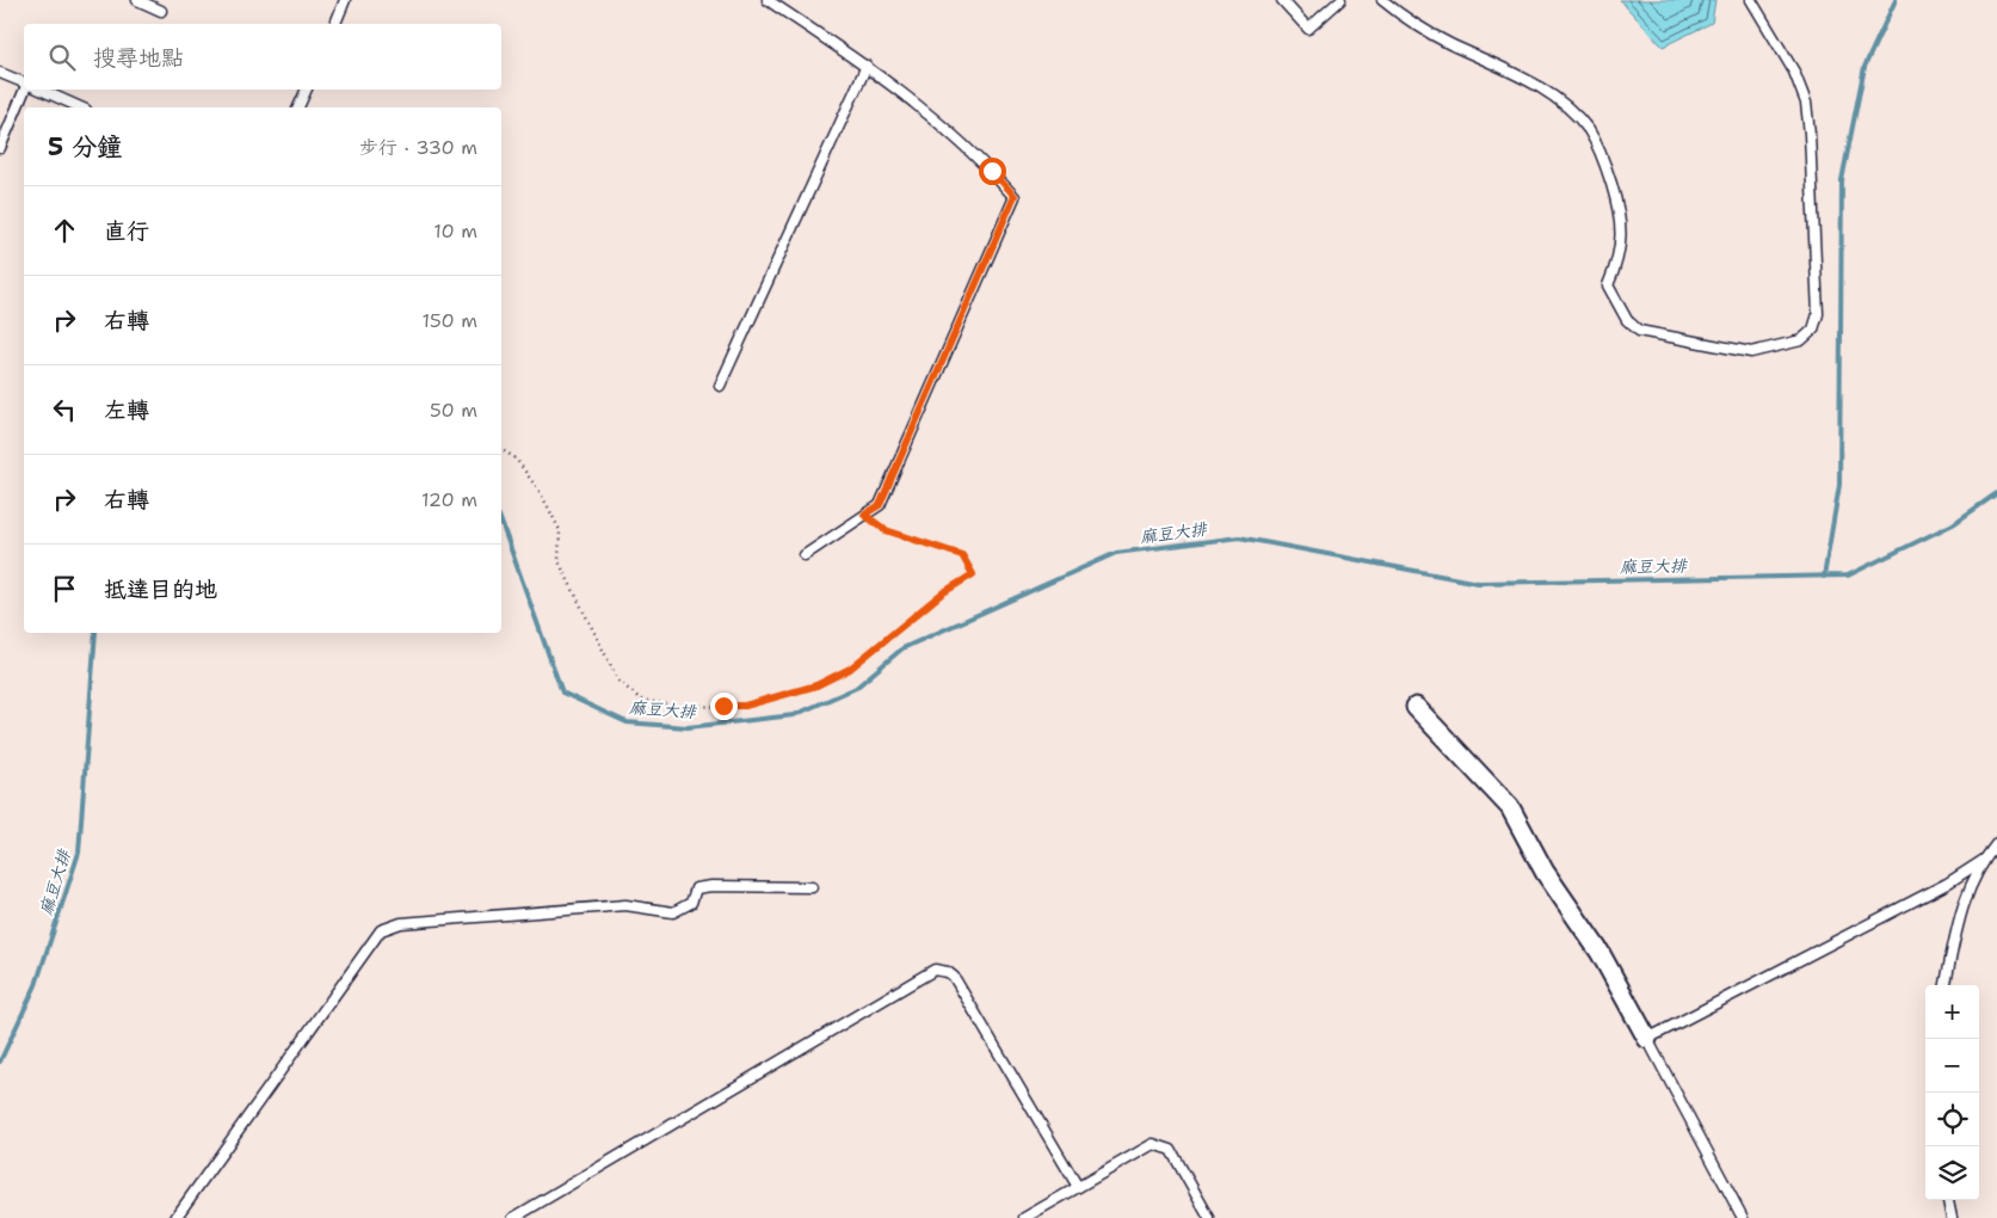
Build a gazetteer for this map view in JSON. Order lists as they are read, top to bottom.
{
  "water": ["麻豆大排"],
  "page": {
    "search": "搜尋地點",
    "heading": ["5 分鐘", "步行 · 330 m"],
    "list": [
      ["直行", "10 m"],
      ["右轉", "150 m"],
      ["左轉", "50 m"],
      ["右轉", "120 m"],
      "抵達目的地"
    ],
    "map_buttons": ["+", "−"]
  }
}
